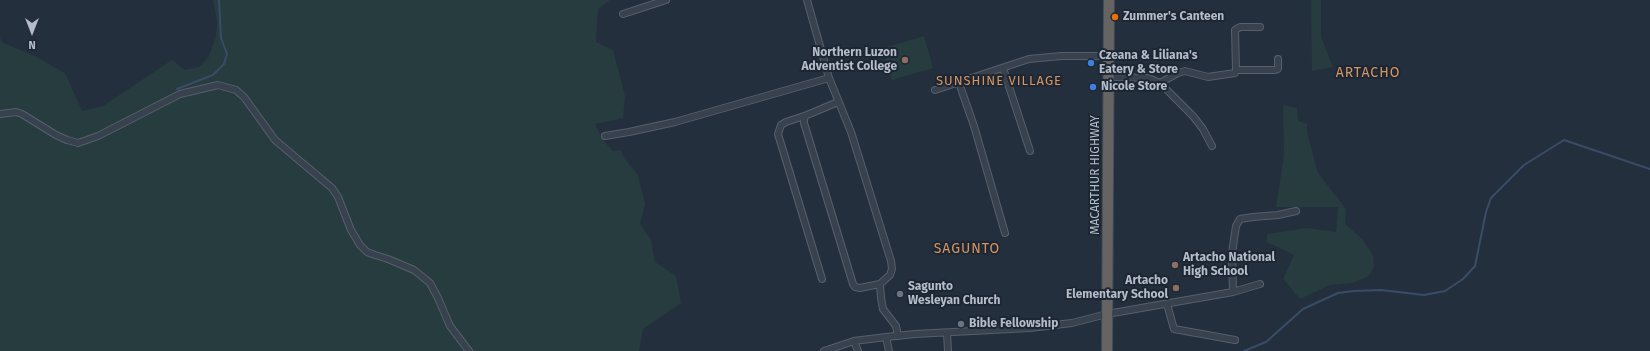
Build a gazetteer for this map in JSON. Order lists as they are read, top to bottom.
{
  "streets": {
    "highway": ["MACARTHUR HIGHWAY"]
  },
  "districts": ["ARTACHO", "SUNSHINE VILLAGE", "SAGUNTO"],
  "places": [
    "Zummer's Canteen",
    "Northern Luzon Adventist College",
    "Czeana & Liliana's Eatery & Store",
    "Nicole Store",
    "Artacho National High School",
    "Artacho Elementary School",
    "Sagunto Wesleyan Church",
    "Bible Fellowship"
  ],
  "north": "bottom"
}
